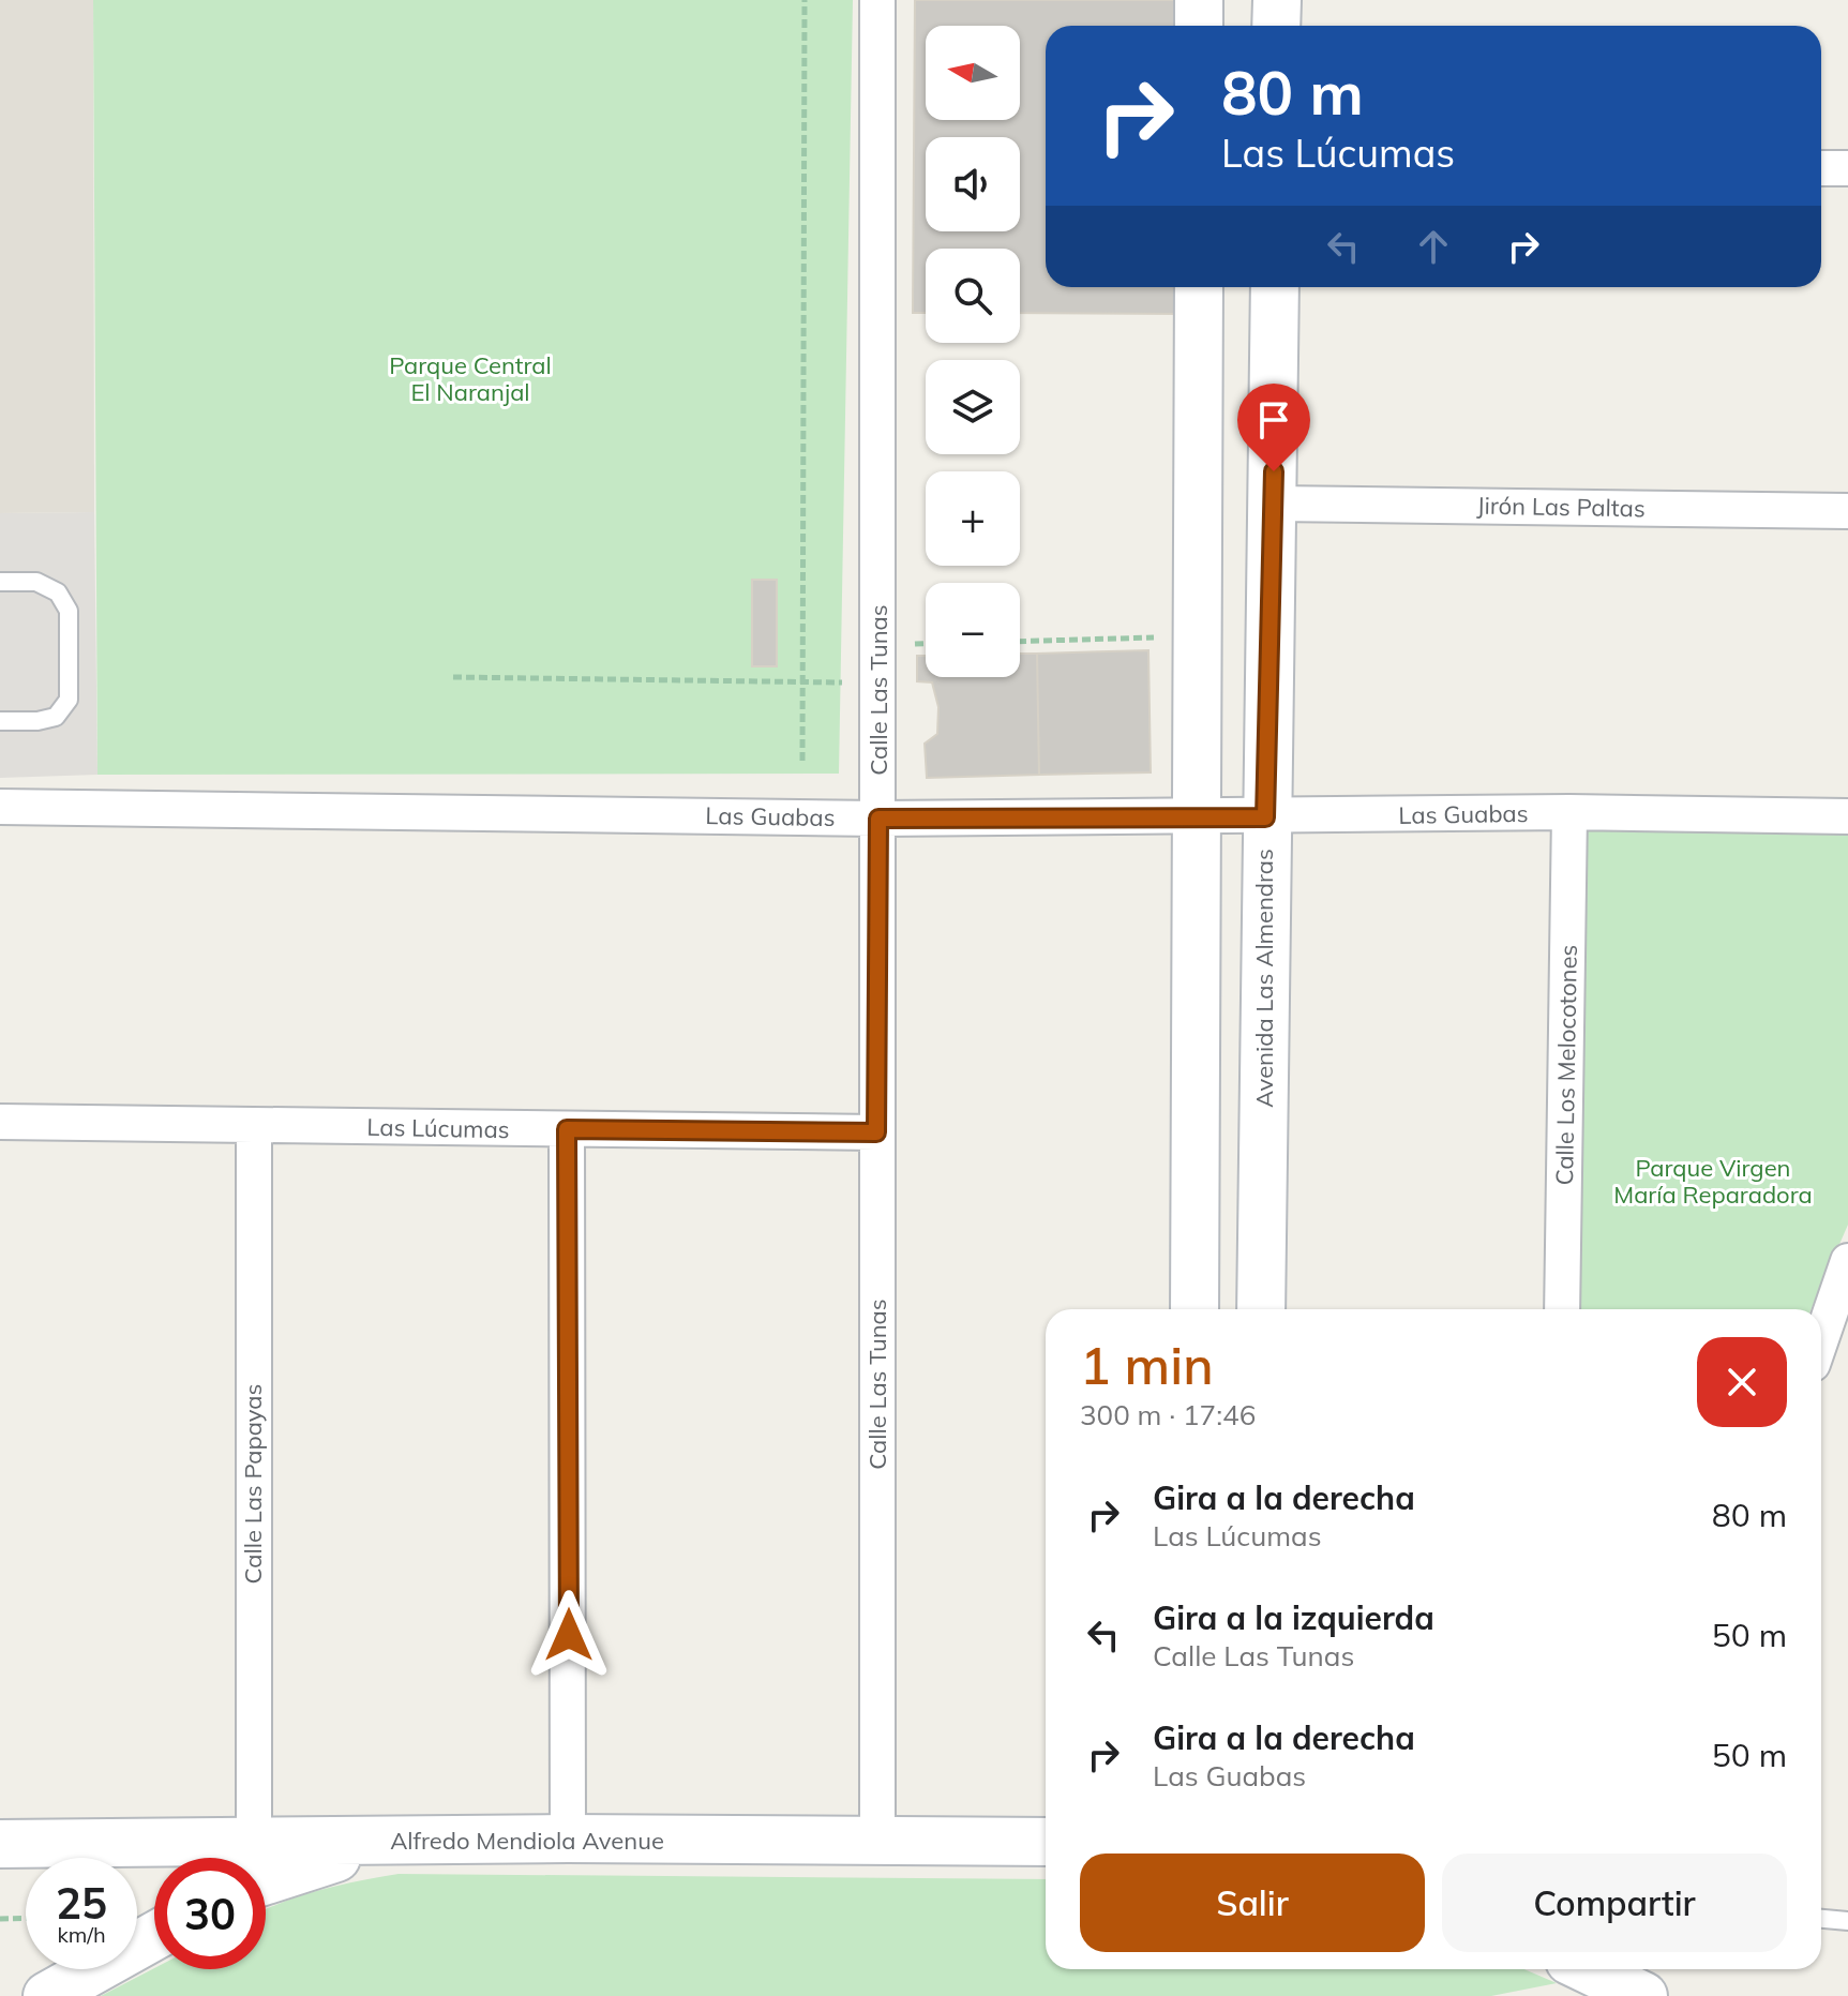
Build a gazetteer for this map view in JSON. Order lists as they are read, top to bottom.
{
  "streets": {
    "street": [
      "Jirón Las Paltas",
      "Calle Las Tunas",
      "Las Guabas",
      "Avenida Las Almendras",
      "Calle Los Melocotones",
      "Las Lúcumas",
      "Calle Las Papayas",
      "Alfredo Mendiola Avenue"
    ]
  },
  "crossings": [
    ["Jirón Las Paltas", "Avenida Las Almendras"],
    ["Calle Las Tunas", "Las Guabas"],
    ["Calle Las Tunas", "Las Lúcumas"],
    ["Calle Las Tunas", "Alfredo Mendiola Avenue"],
    ["Las Guabas", "Avenida Las Almendras"],
    ["Las Guabas", "Calle Los Melocotones"],
    ["Las Lúcumas", "Calle Las Papayas"]
  ],
  "parks": ["Parque Central El Naranjal", "Parque Virgen María Reparadora"],
  "north": "left",
  "page": {
    "map_buttons": ["+", "−"],
    "turn": ["80 m", "Las Lúcumas"],
    "heading": ["1 min", "300 m · 17:46"],
    "list": [
      {
        "name": "Gira a la derecha",
        "note": "Las Lúcumas",
        "value": "80 m"
      },
      {
        "name": "Gira a la izquierda",
        "note": "Calle Las Tunas",
        "value": "50 m"
      },
      {
        "name": "Gira a la derecha",
        "note": "Las Guabas",
        "value": "50 m"
      }
    ],
    "buttons": ["Salir", "Compartir"],
    "speed": "25 km/h",
    "limit": "30"
  }
}
